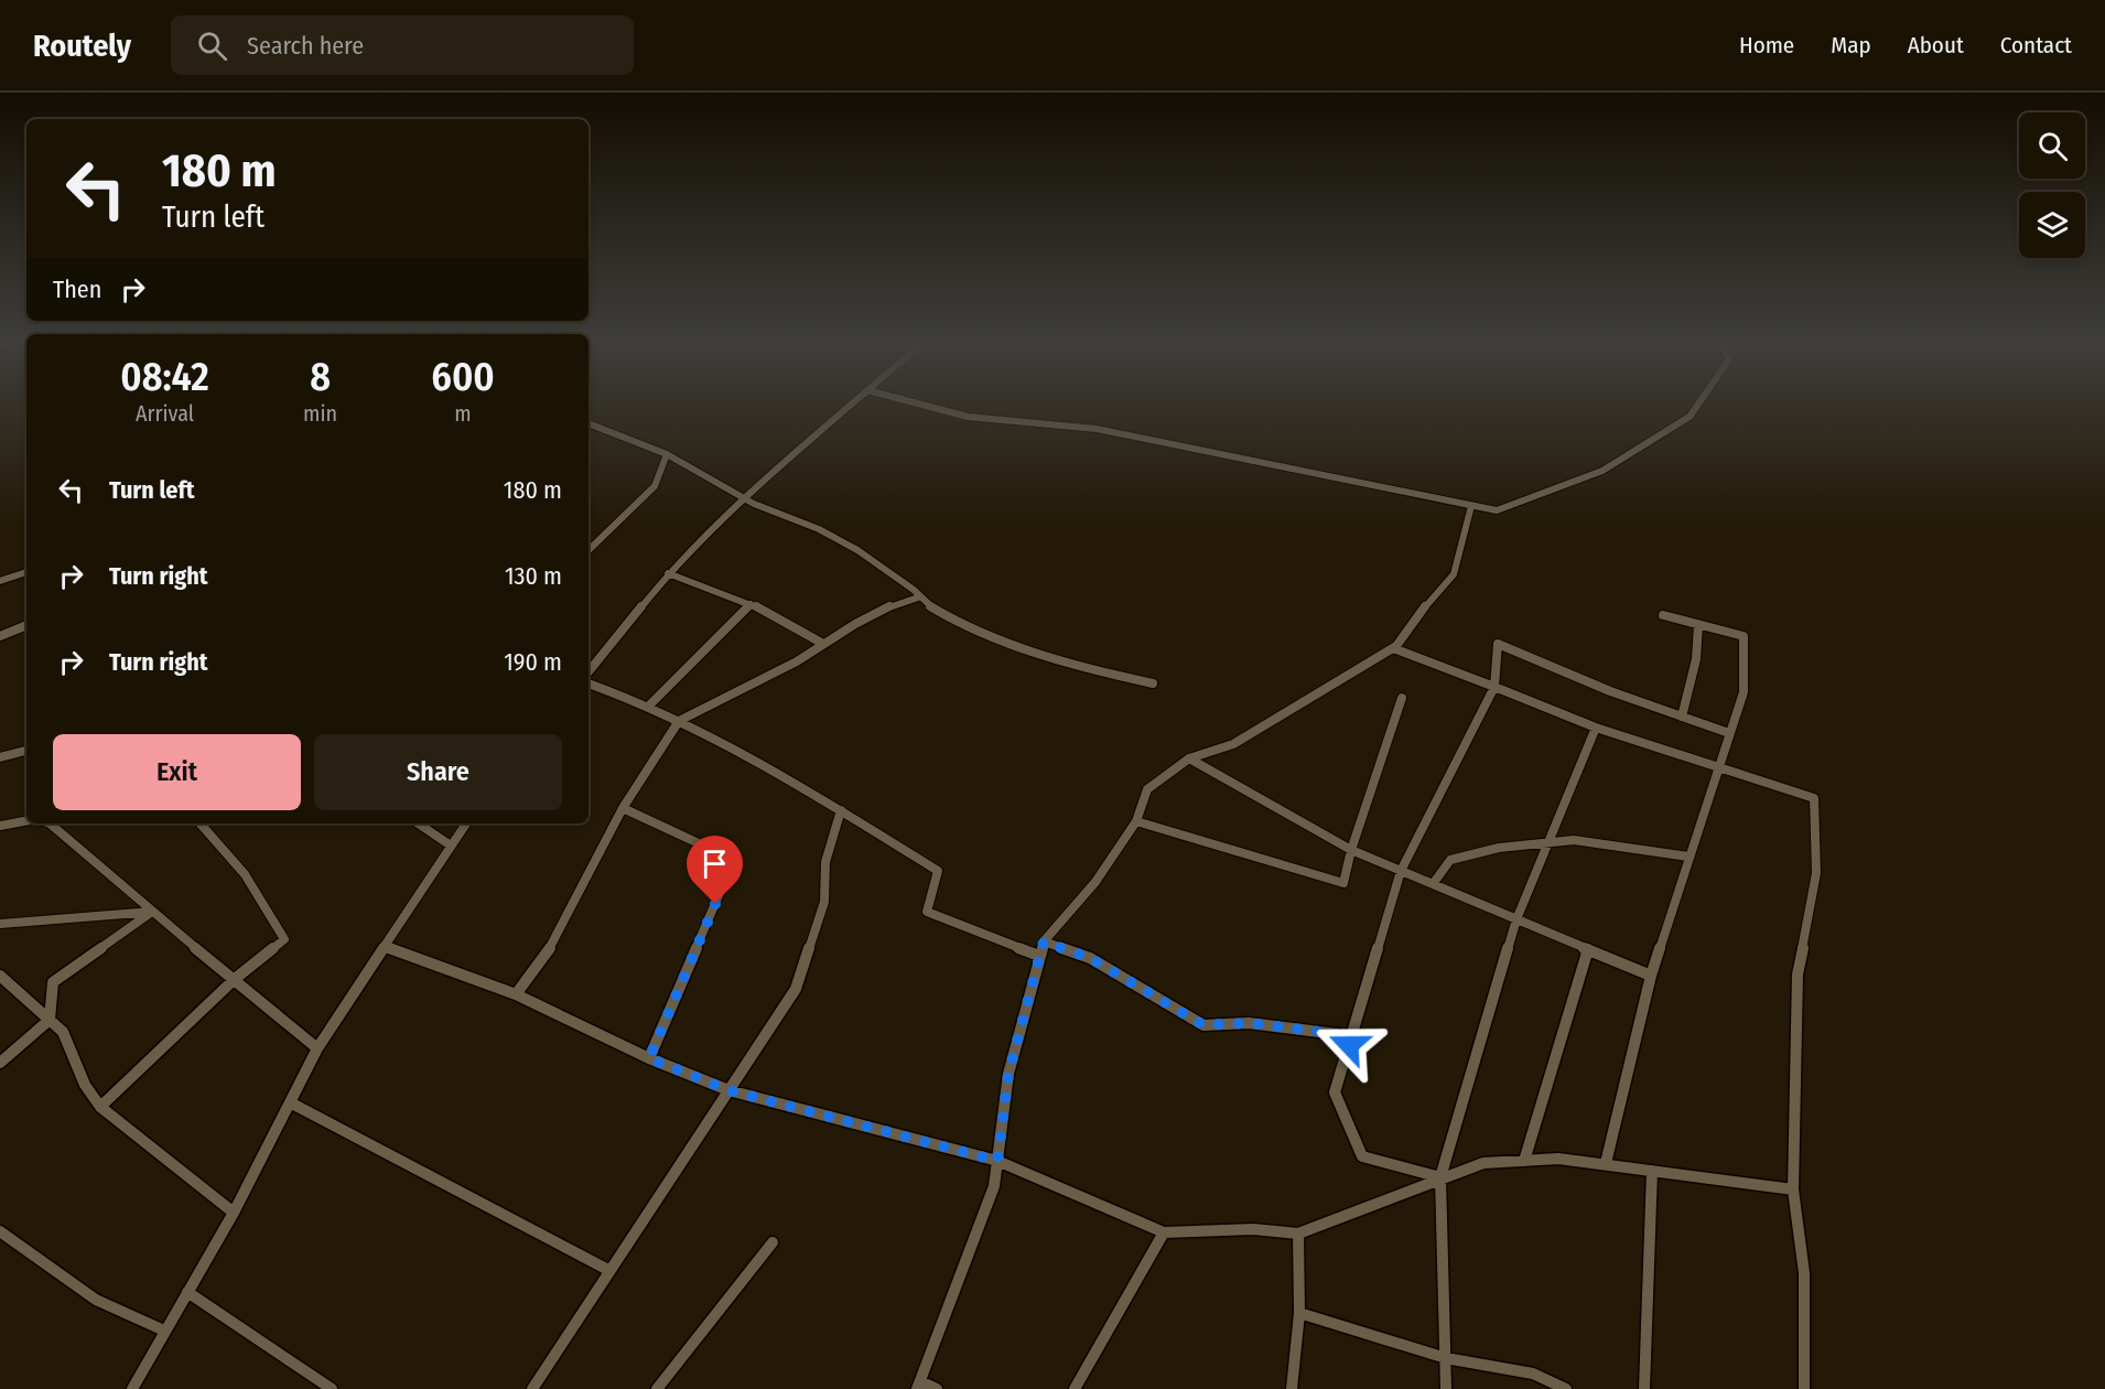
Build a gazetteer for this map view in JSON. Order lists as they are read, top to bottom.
{
  "page": {
    "header": "Routely",
    "search": "Search here",
    "nav": [
      "Home",
      "Map",
      "About",
      "Contact"
    ],
    "turn": ["180 m", "Turn left"],
    "then": "Then",
    "eta": [
      "08:42",
      "Arrival",
      "8",
      "min",
      "600",
      "m"
    ],
    "list": [
      {
        "name": "Turn left",
        "value": "180 m"
      },
      {
        "name": "Turn right",
        "value": "130 m"
      },
      {
        "name": "Turn right",
        "value": "190 m"
      }
    ],
    "buttons": ["Exit", "Share"]
  }
}
